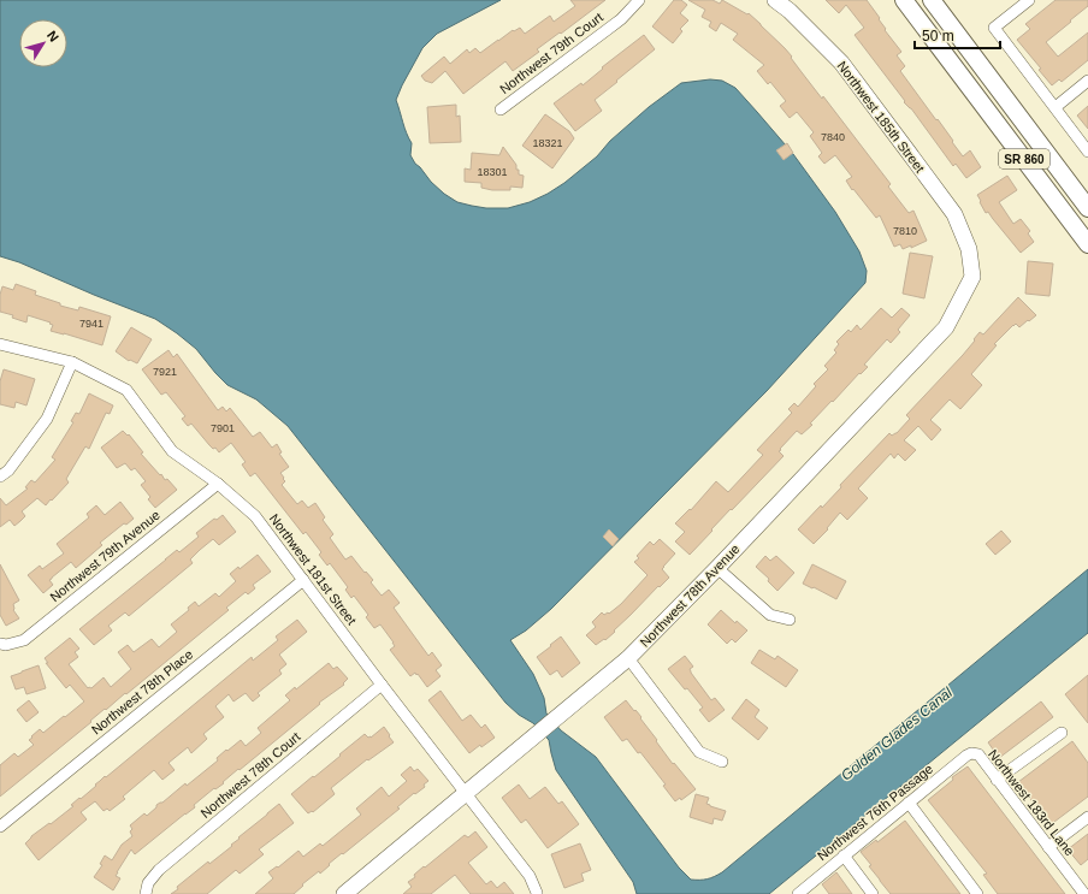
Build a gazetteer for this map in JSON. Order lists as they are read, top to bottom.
{
  "streets": {
    "main road": ["SR 860"],
    "street": [
      "Northwest 79th Court",
      "Northwest 185th Street",
      "Northwest 79th Avenue",
      "Northwest 181st Street",
      "Northwest 78th Avenue",
      "Northwest 78th Place",
      "Northwest 78th Court",
      "Northwest 183rd Lane",
      "Northwest 76th Passage"
    ]
  },
  "crossings": [
    ["Northwest 185th Street", "Northwest 78th Avenue"],
    ["Northwest 79th Avenue", "Northwest 181st Street"],
    ["Northwest 181st Street", "Northwest 78th Avenue"],
    ["Northwest 181st Street", "Northwest 78th Place"],
    ["Northwest 181st Street", "Northwest 78th Court"],
    ["Northwest 183rd Lane", "Northwest 76th Passage"]
  ],
  "water": ["Golden Glades Canal"],
  "house_numbers": [
    "7840",
    "18321",
    "18301",
    "7810",
    "7941",
    "7921",
    "7901"
  ],
  "scale_bar": "50 m",
  "north": "top right"
}
